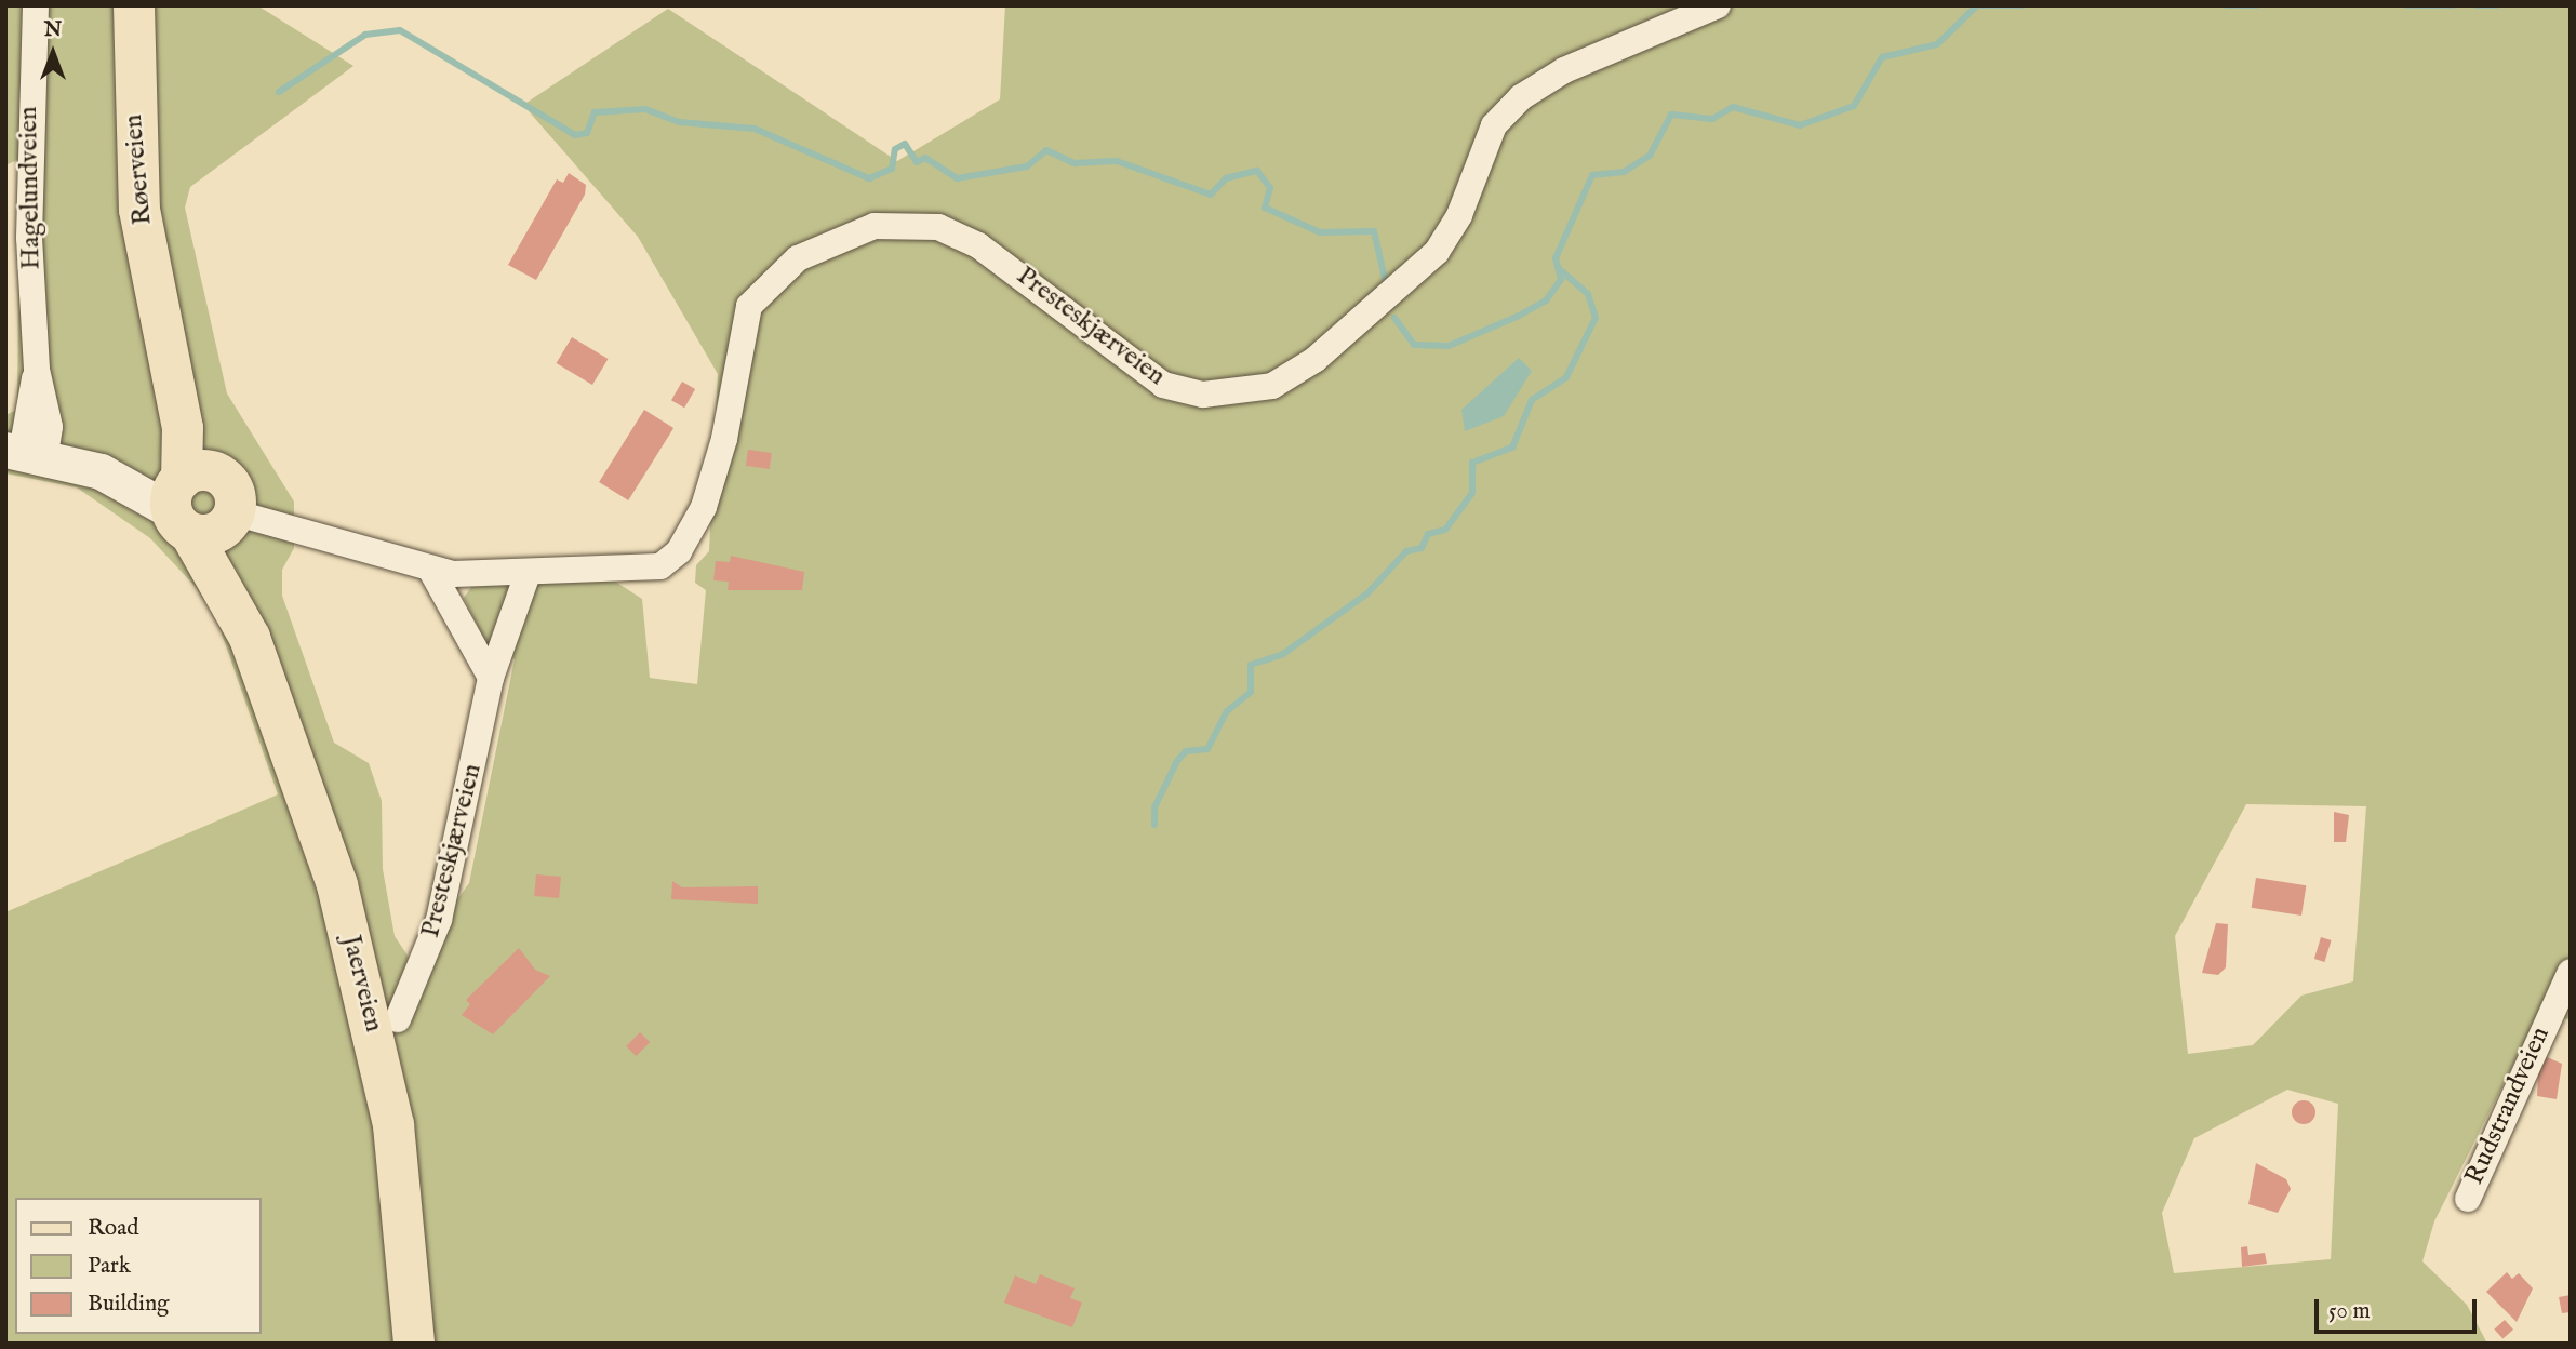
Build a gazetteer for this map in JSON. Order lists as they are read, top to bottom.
{
  "streets": {
    "main road": ["Røerveien", "Jaerveien"],
    "street": ["Hagelundveien", "Presteskjærveien", "Rudstrandveien"]
  },
  "crossings": [
    ["Røerveien", "Presteskjærveien"],
    ["Røerveien", "Jaerveien"],
    ["Presteskjærveien", "Jaerveien"]
  ],
  "legend": ["Road", "Park", "Building"],
  "scale_bar": "50 m",
  "north": "top"
}
